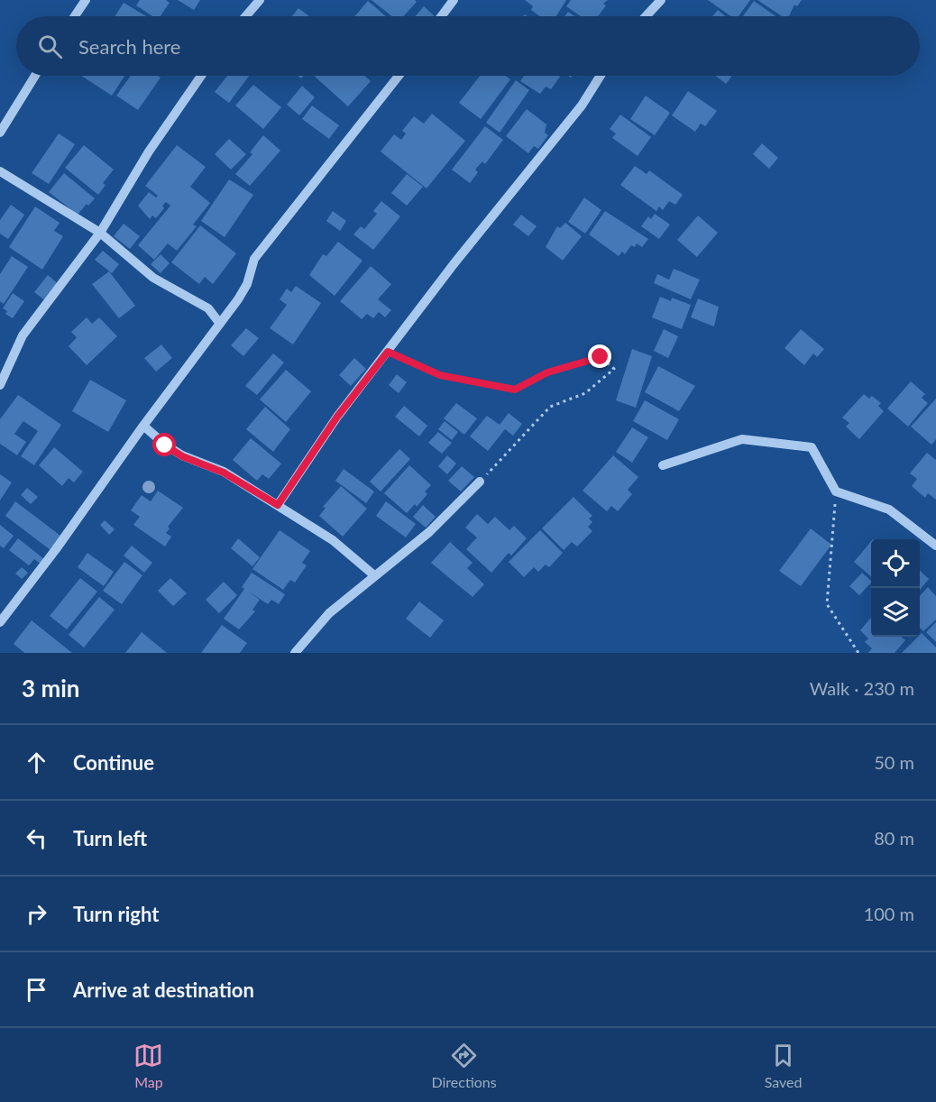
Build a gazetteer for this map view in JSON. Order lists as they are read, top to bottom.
{
  "page": {
    "search": "Search here",
    "heading": ["3 min", "Walk · 230 m"],
    "list": [
      ["Continue", "50 m"],
      ["Turn left", "80 m"],
      ["Turn right", "100 m"],
      "Arrive at destination"
    ],
    "nav": ["Map", "Directions", "Saved"]
  }
}
